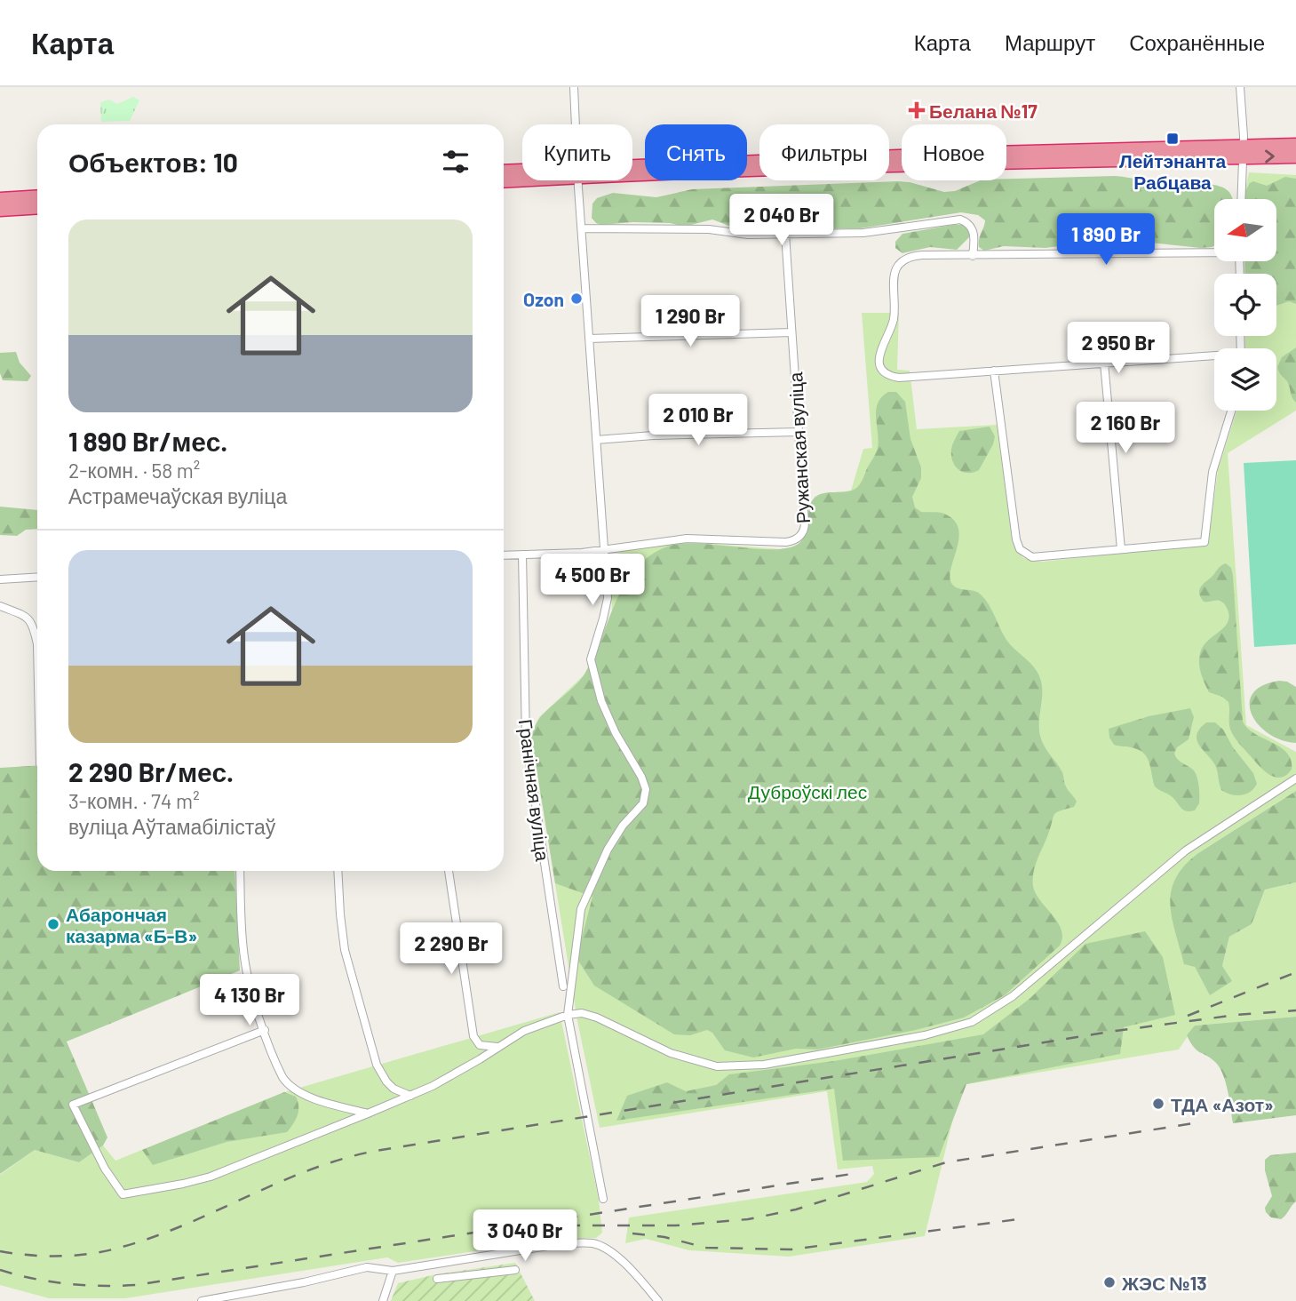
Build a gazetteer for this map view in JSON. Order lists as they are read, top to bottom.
{
  "streets": {
    "street": ["Ружанская вуліца", "Гранічная вуліца"]
  },
  "parks": ["Дуброўскі лес"],
  "places": {
    "health": ["Белана №17"],
    "transit": ["Лейтэнанта Рабцава"],
    "other": [
      "Ozon",
      "Абарончая казарма «Б-В»",
      "ТДА «Азот»",
      "ЖЭС №13"
    ]
  },
  "north": "left",
  "page": {
    "header": "Карта",
    "nav": ["Карта", "Маршрут", "Сохранённые"],
    "chip": [
      "Купить",
      "Снять",
      "Фильтры",
      "Новое"
    ],
    "heading": "Объектов: 10",
    "price": [
      "2 040 Br",
      "1 890 Br",
      "1 290 Br",
      "2 950 Br",
      "2 010 Br",
      "2 160 Br",
      "4 500 Br",
      "2 290 Br",
      "4 130 Br",
      "3 040 Br"
    ],
    "list": [
      {
        "name": "1 890 Br/мес.",
        "note": "2-комн. · 58 m² · Астрамечаўская вуліца"
      },
      {
        "name": "2 290 Br/мес.",
        "note": "3-комн. · 74 m² · вуліца Аўтамабілістаў"
      }
    ]
  }
}
